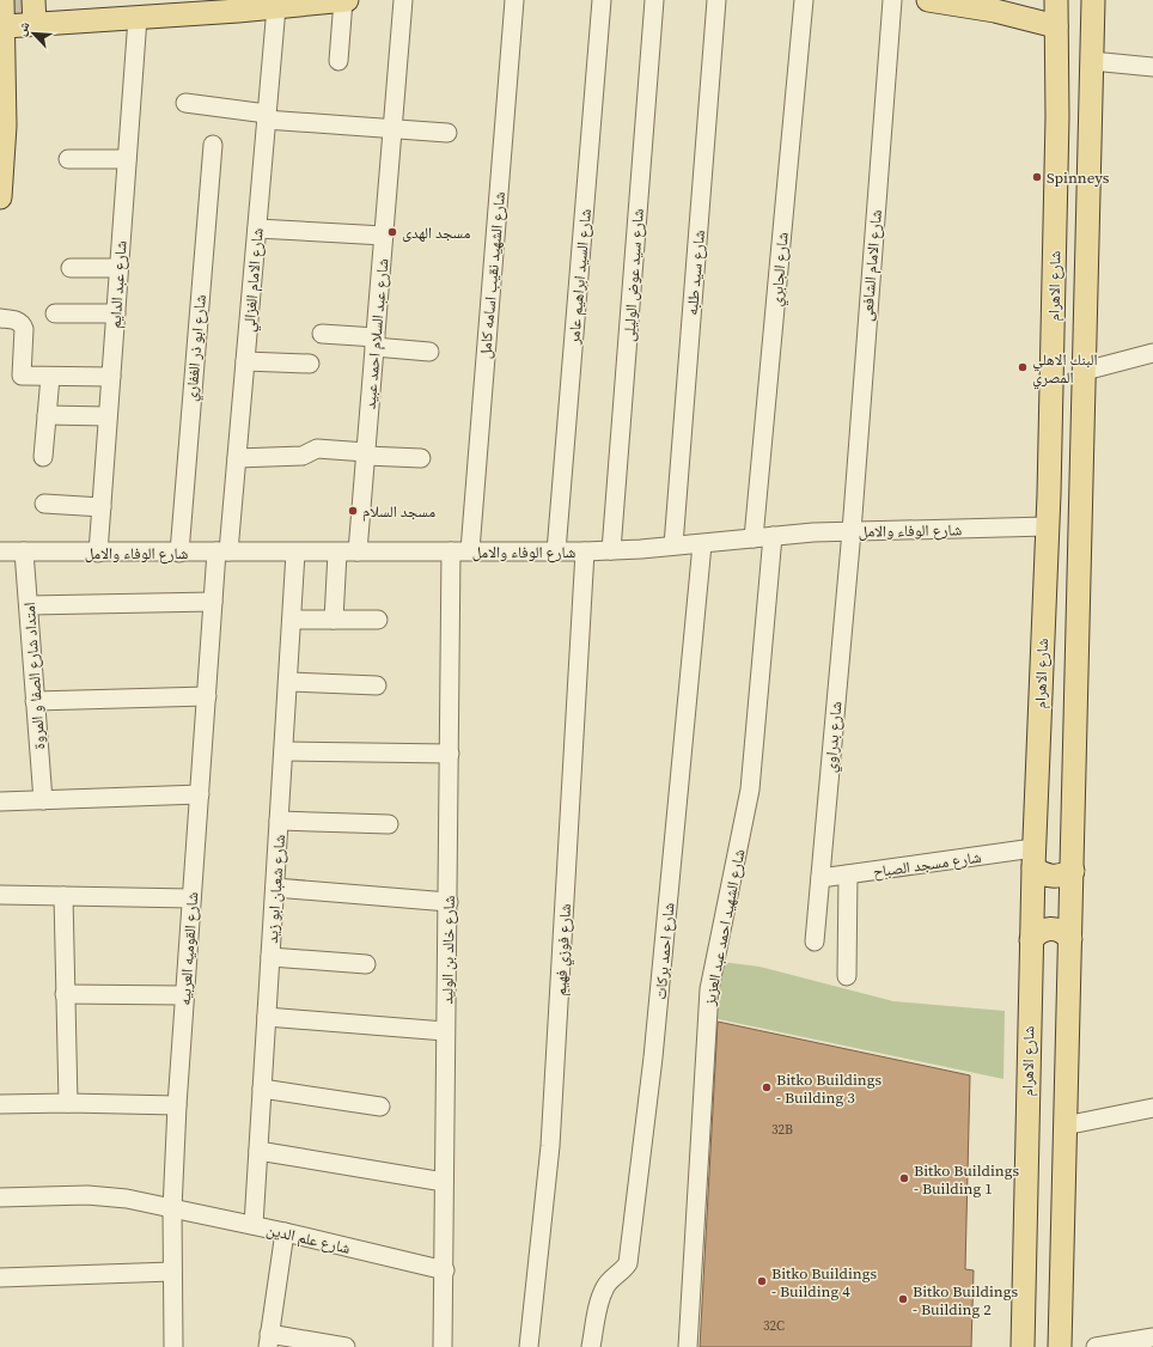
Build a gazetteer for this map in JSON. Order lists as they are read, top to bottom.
{
  "streets": {
    "main road": ["شارع الاهرام"],
    "street": [
      "شارع الامام الشافعى",
      "شارع الجابري",
      "شارع سيد طلبه",
      "شارع الشهيد نقيب اسامه كامل",
      "شارع سيد عوض الوليلى",
      "شارع السيد ابراهيم عامر",
      "شارع الامام الغزالي",
      "شارع عبد الدايم",
      "شارع عبد السلام احمد عبيد",
      "شارع ابو ذر الغفاري",
      "شارع الوفاء والامل",
      "امتداد شارع الصفا و المروة",
      "شارع بدراوي",
      "شارع مسجد الصباح",
      "شارع شعبان ابو زيد",
      "شارع الشهيد احمد عبد العزيز",
      "شارع القوميه العربيه",
      "شارع خالد بن الوليد",
      "شارع فوزي فهيم",
      "شارع احمد بركات",
      "شارع علم الدين"
    ]
  },
  "crossings": [
    ["شارع الامام الشافعى", "شارع الوفاء والامل"],
    ["شارع الامام الشافعى", "شارع بدراوي"],
    ["شارع الجابري", "شارع الوفاء والامل"],
    ["شارع سيد طلبه", "شارع الوفاء والامل"],
    ["شارع الشهيد نقيب اسامه كامل", "شارع الوفاء والامل"],
    ["شارع سيد عوض الوليلى", "شارع الوفاء والامل"],
    ["شارع السيد ابراهيم عامر", "شارع الوفاء والامل"],
    ["شارع الامام الغزالي", "شارع الوفاء والامل"],
    ["شارع الامام الغزالي", "شارع القوميه العربيه"],
    ["شارع عبد الدايم", "شارع الوفاء والامل"],
    ["شارع الاهرام", "شارع الوفاء والامل"],
    ["شارع الاهرام", "شارع مسجد الصباح"],
    ["شارع عبد السلام احمد عبيد", "شارع الوفاء والامل"],
    ["شارع ابو ذر الغفاري", "شارع الوفاء والامل"],
    ["شارع الوفاء والامل", "امتداد شارع الصفا و المروة"],
    ["شارع الوفاء والامل", "شارع بدراوي"],
    ["شارع الوفاء والامل", "شارع شعبان ابو زيد"],
    ["شارع الوفاء والامل", "شارع الشهيد احمد عبد العزيز"],
    ["شارع الوفاء والامل", "شارع القوميه العربيه"],
    ["شارع الوفاء والامل", "شارع خالد بن الوليد"],
    ["شارع الوفاء والامل", "شارع فوزي فهيم"],
    ["شارع الوفاء والامل", "شارع احمد بركات"],
    ["شارع بدراوي", "شارع مسجد الصباح"],
    ["شارع شعبان ابو زيد", "شارع علم الدين"],
    ["شارع القوميه العربيه", "شارع علم الدين"],
    ["شارع خالد بن الوليد", "شارع علم الدين"]
  ],
  "places": [
    "Spinneys",
    "مسجد الهدى",
    "البنك الاهلي المصري",
    "مسجد السلام",
    "Bitko Buildings - Building 3",
    "Bitko Buildings - Building 1",
    "Bitko Buildings - Building 4",
    "Bitko Buildings - Building 2"
  ],
  "house_numbers": ["32B", "32C"],
  "north": "top left"
}
